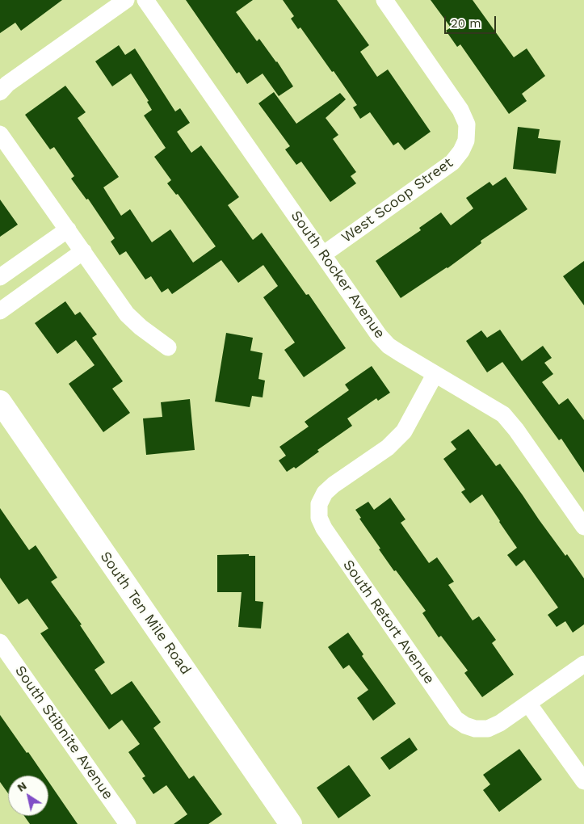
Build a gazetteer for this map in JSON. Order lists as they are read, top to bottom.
{
  "streets": {
    "street": [
      "West Scoop Street",
      "South Rocker Avenue",
      "South Ten Mile Road",
      "South Retort Avenue",
      "South Stibnite Avenue"
    ]
  },
  "crossings": [
    ["West Scoop Street", "South Rocker Avenue"],
    ["South Rocker Avenue", "South Retort Avenue"]
  ],
  "scale_bar": "20 m",
  "north": "top left"
}
